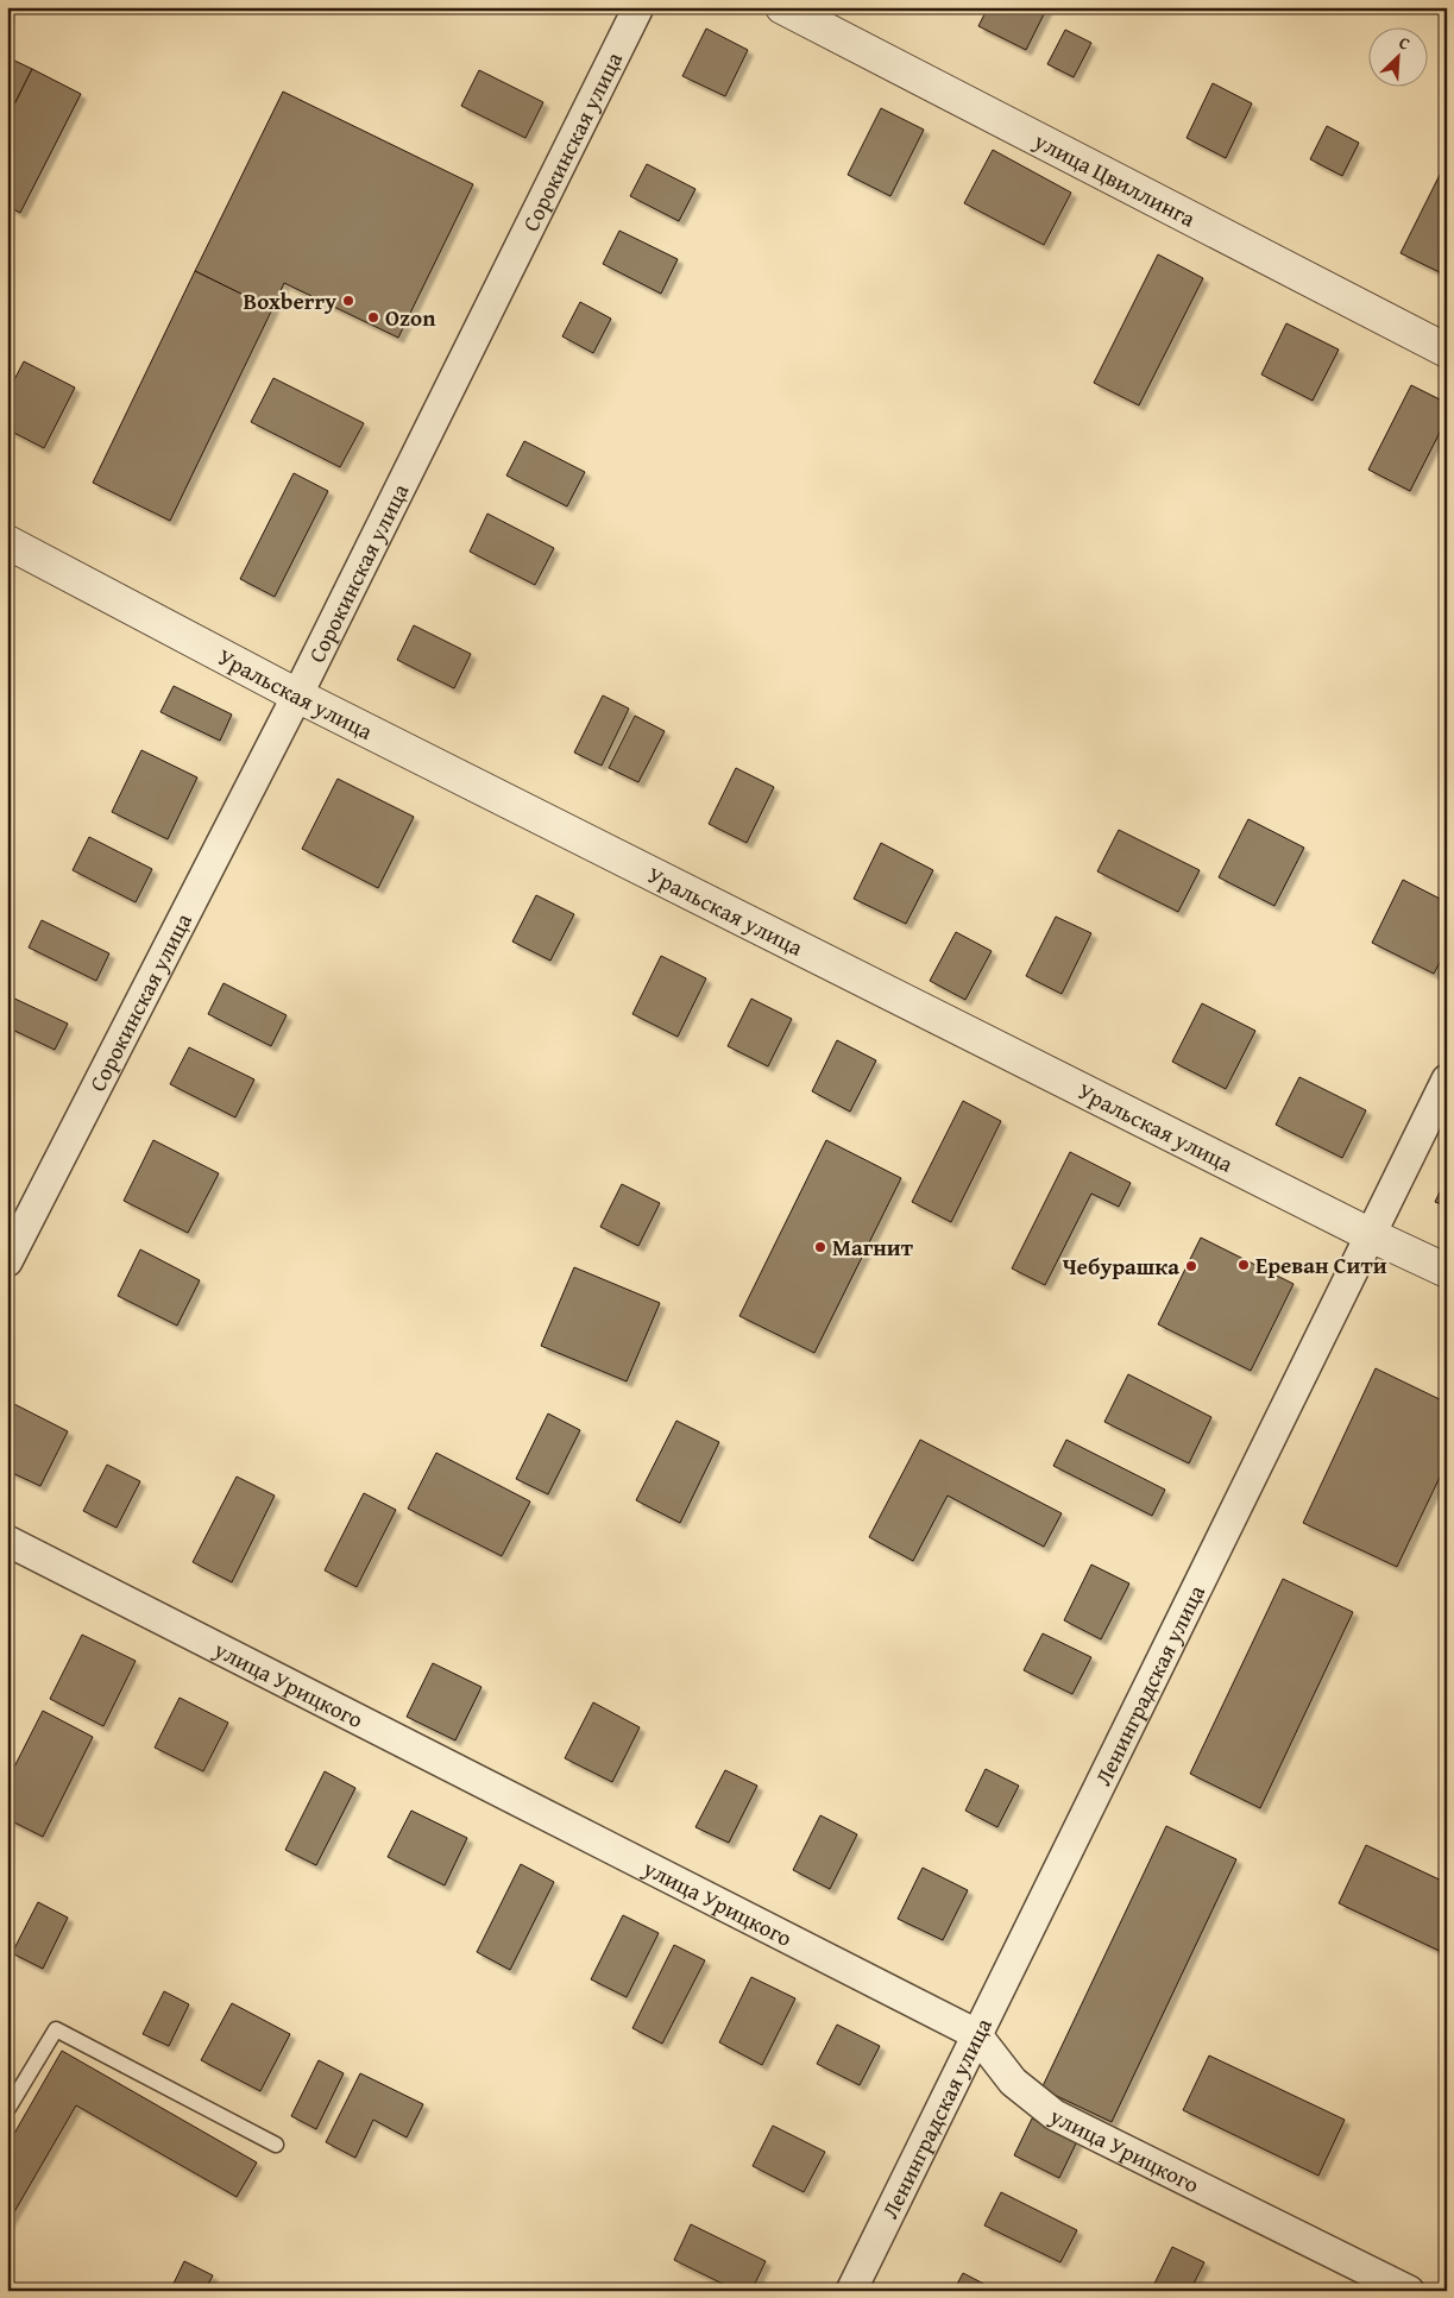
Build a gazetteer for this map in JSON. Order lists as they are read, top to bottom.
{
  "streets": {
    "street": [
      "Сорокинская улица",
      "улица Цвиллинга",
      "Уральская улица",
      "улица Урицкого",
      "Ленинградская улица"
    ]
  },
  "crossings": [
    ["Сорокинская улица", "Уральская улица"],
    ["Уральская улица", "Ленинградская улица"],
    ["улица Урицкого", "Ленинградская улица"]
  ],
  "places": [
    "Boxberry",
    "Ozon",
    "Магнит",
    "Ереван Сити",
    "Чебурашка"
  ],
  "north": "top right"
}
